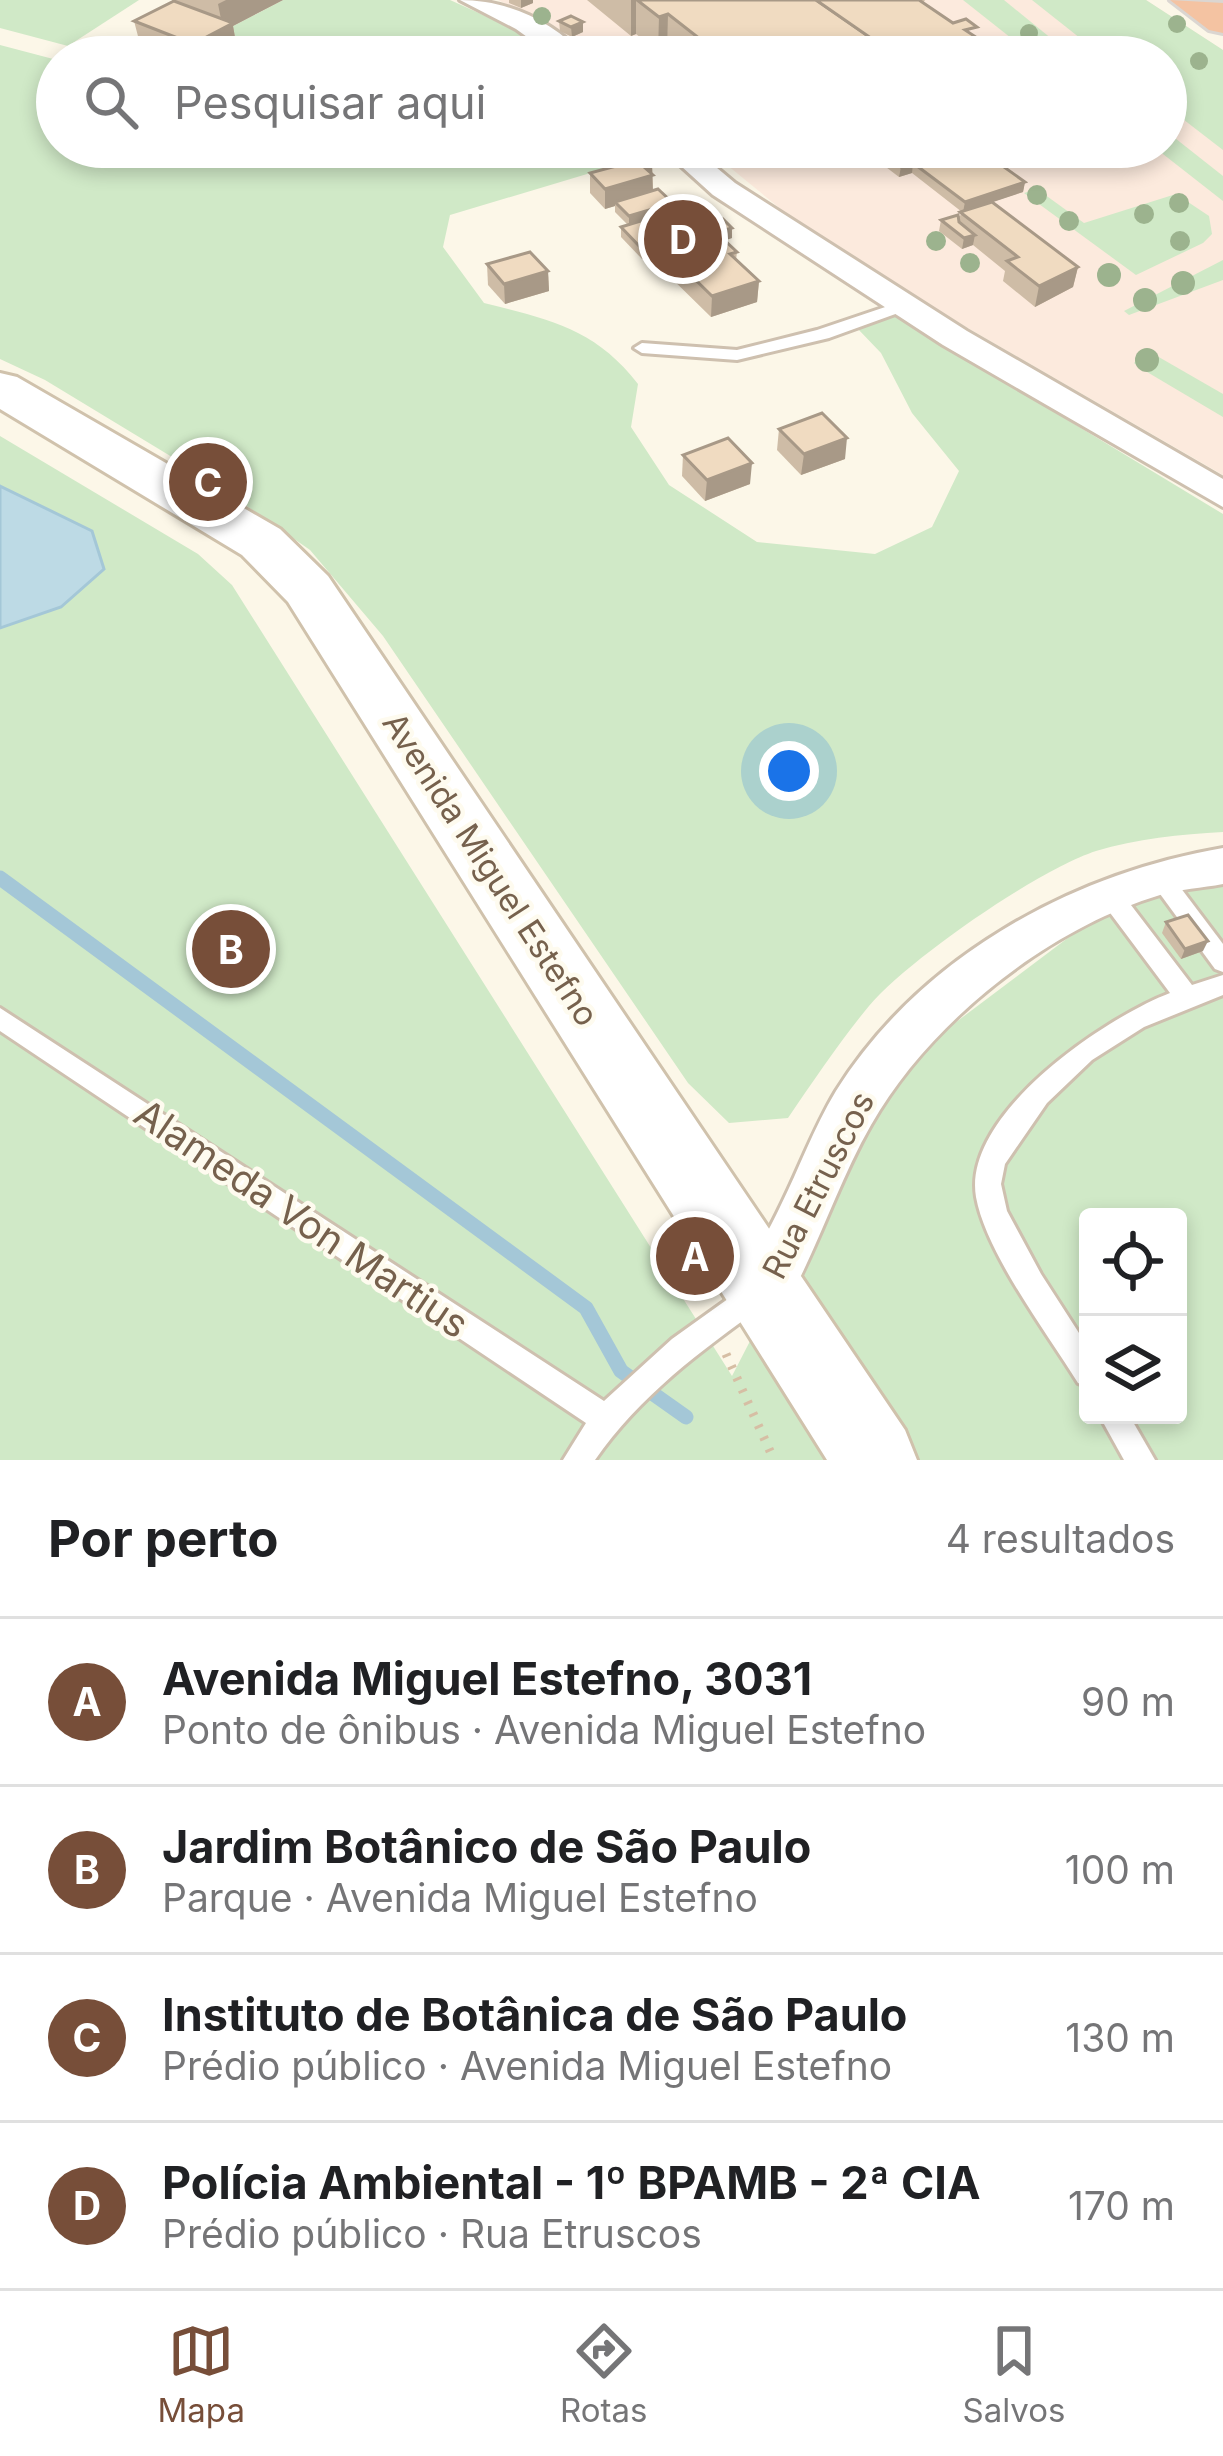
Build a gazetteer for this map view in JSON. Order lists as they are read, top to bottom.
{
  "streets": {
    "main road": ["Avenida Miguel Estefno"],
    "street": ["Rua Etruscos"],
    "lane": ["Alameda Von Martius"]
  },
  "crossings": [
    ["Avenida Miguel Estefno", "Rua Etruscos"]
  ],
  "page": {
    "search": "Pesquisar aqui",
    "pins": [
      "D",
      "C",
      "B",
      "A"
    ],
    "heading": ["Por perto", "4 resultados"],
    "list": [
      {
        "mark": "A",
        "name": "Avenida Miguel Estefno, 3031",
        "note": "Ponto de ônibus · Avenida Miguel Estefno",
        "value": "90 m"
      },
      {
        "mark": "B",
        "name": "Jardim Botânico de São Paulo",
        "note": "Parque · Avenida Miguel Estefno",
        "value": "100 m"
      },
      {
        "mark": "C",
        "name": "Instituto de Botânica de São Paulo",
        "note": "Prédio público · Avenida Miguel Estefno",
        "value": "130 m"
      },
      {
        "mark": "D",
        "name": "Polícia Ambiental - 1º BPAMB - 2ª CIA",
        "note": "Prédio público · Rua Etruscos",
        "value": "170 m"
      }
    ],
    "nav": ["Mapa", "Rotas", "Salvos"]
  }
}
